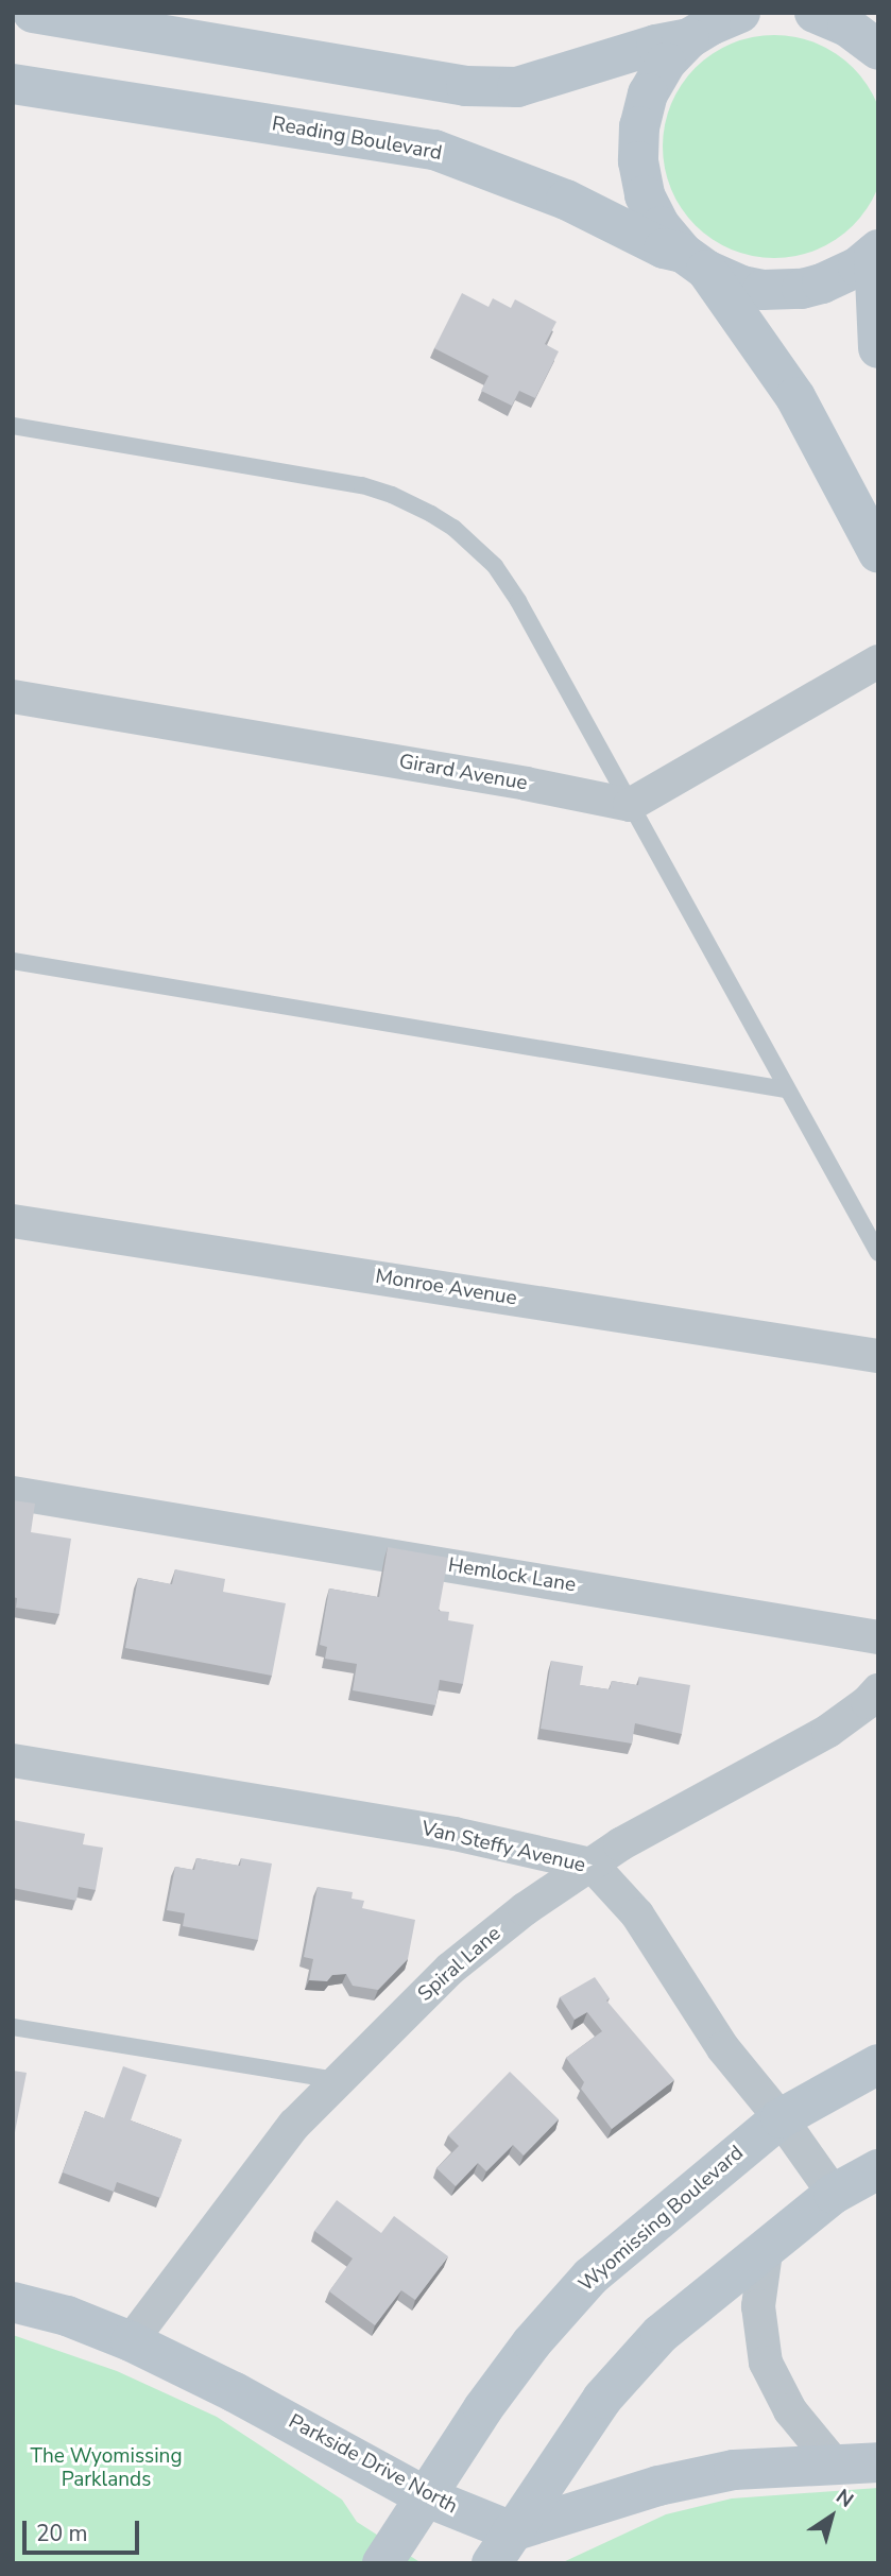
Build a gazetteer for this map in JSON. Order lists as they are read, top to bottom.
{
  "streets": {
    "street": [
      "Reading Boulevard",
      "Girard Avenue",
      "Monroe Avenue",
      "Hemlock Lane",
      "Van Steffy Avenue",
      "Spiral Lane",
      "Wyomissing Boulevard",
      "Parkside Drive North"
    ]
  },
  "crossings": [
    ["Van Steffy Avenue", "Spiral Lane"],
    ["Van Steffy Avenue", "Wyomissing Boulevard"],
    ["Spiral Lane", "Parkside Drive North"],
    ["Wyomissing Boulevard", "Parkside Drive North"]
  ],
  "parks": ["The Wyomissing Parklands"],
  "scale_bar": "20 m",
  "north": "top right"
}
